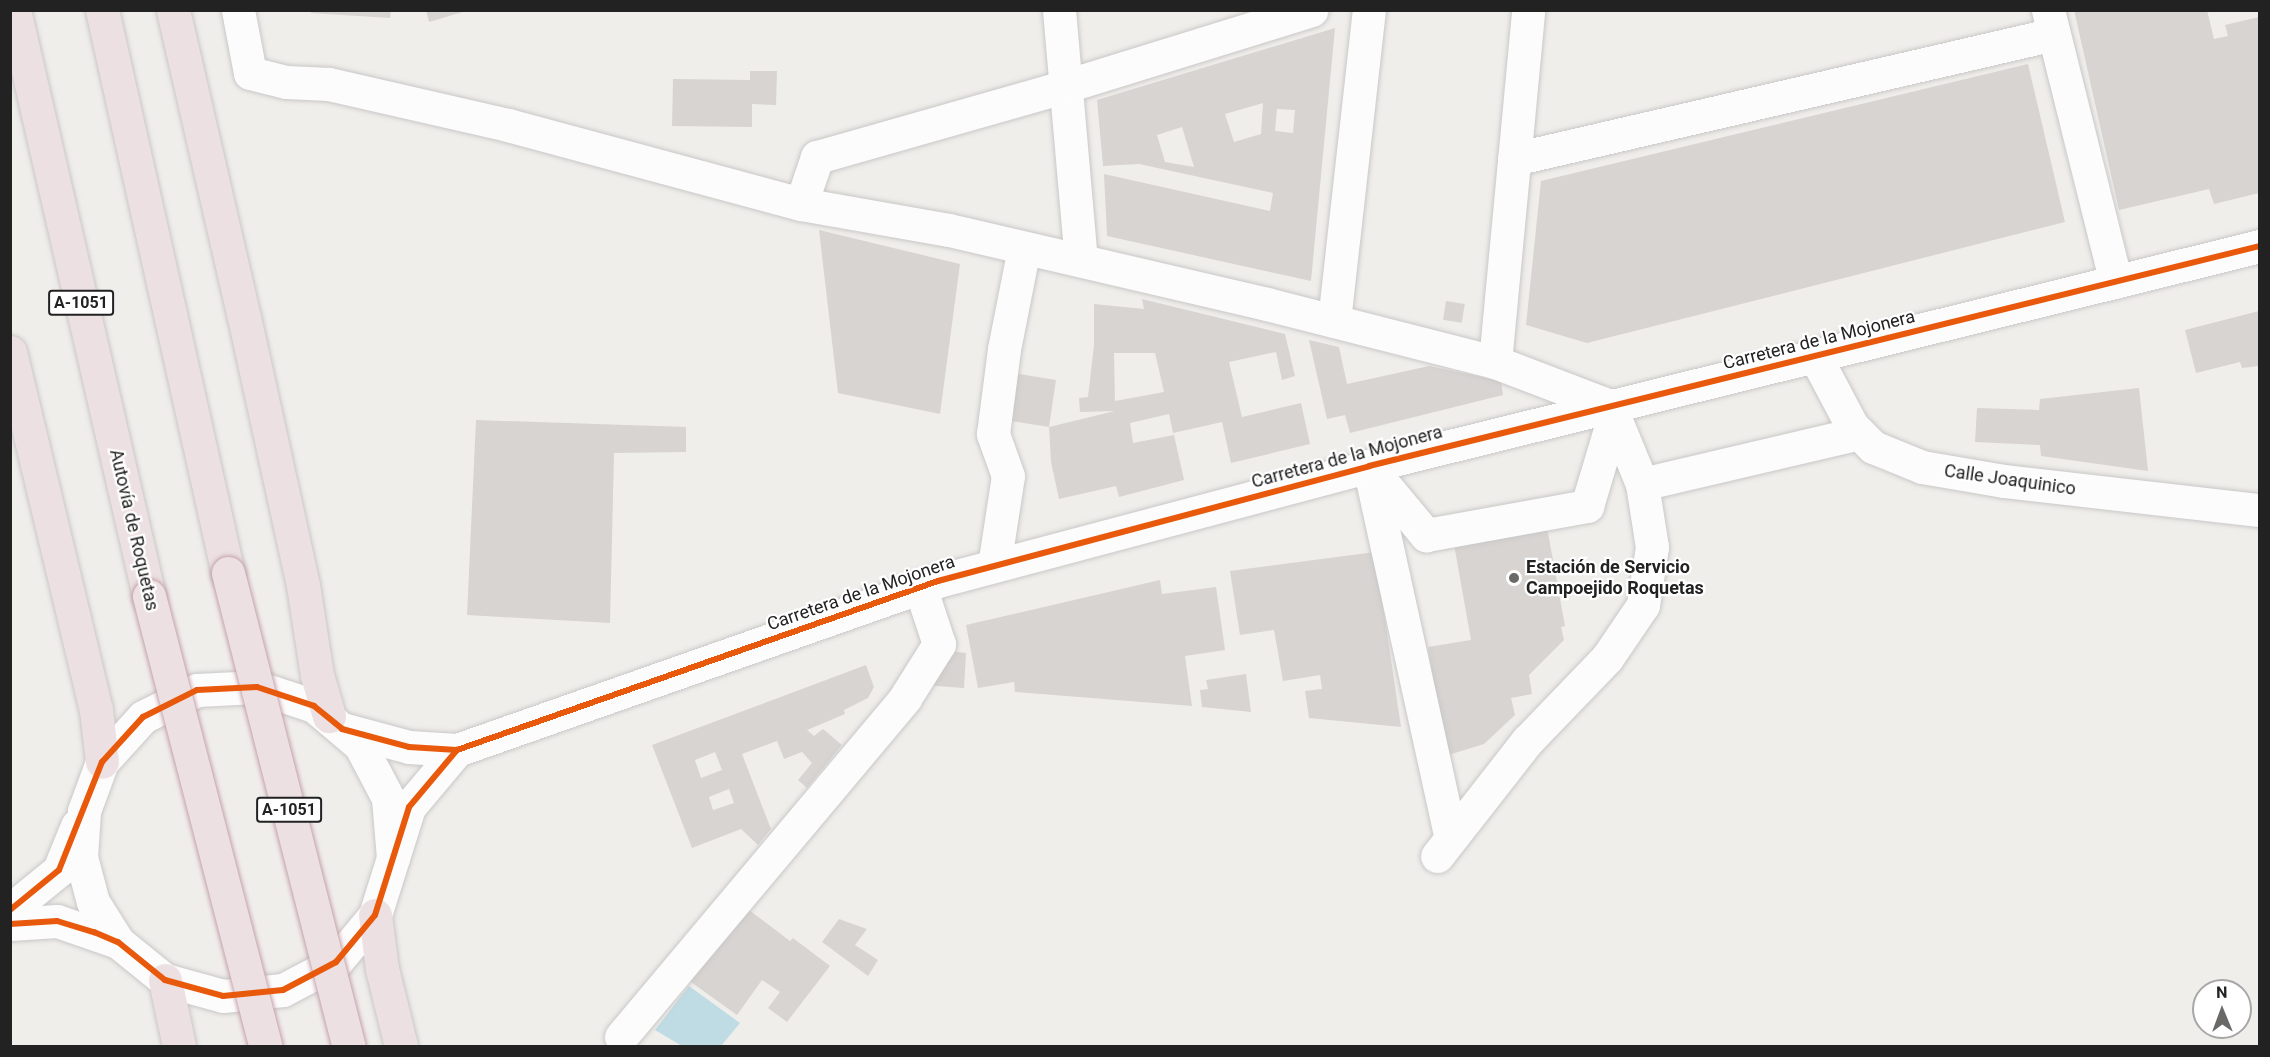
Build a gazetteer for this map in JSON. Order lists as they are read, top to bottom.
{
  "streets": {
    "highway": ["A-1051", "Autovía de Roquetas"],
    "street": ["Carretera de la Mojonera", "Calle Joaquinico"]
  },
  "crossings": [
    ["Carretera de la Mojonera", "Calle Joaquinico"]
  ],
  "places": ["Estación de Servicio Campoejido Roquetas"],
  "north": "top"
}
